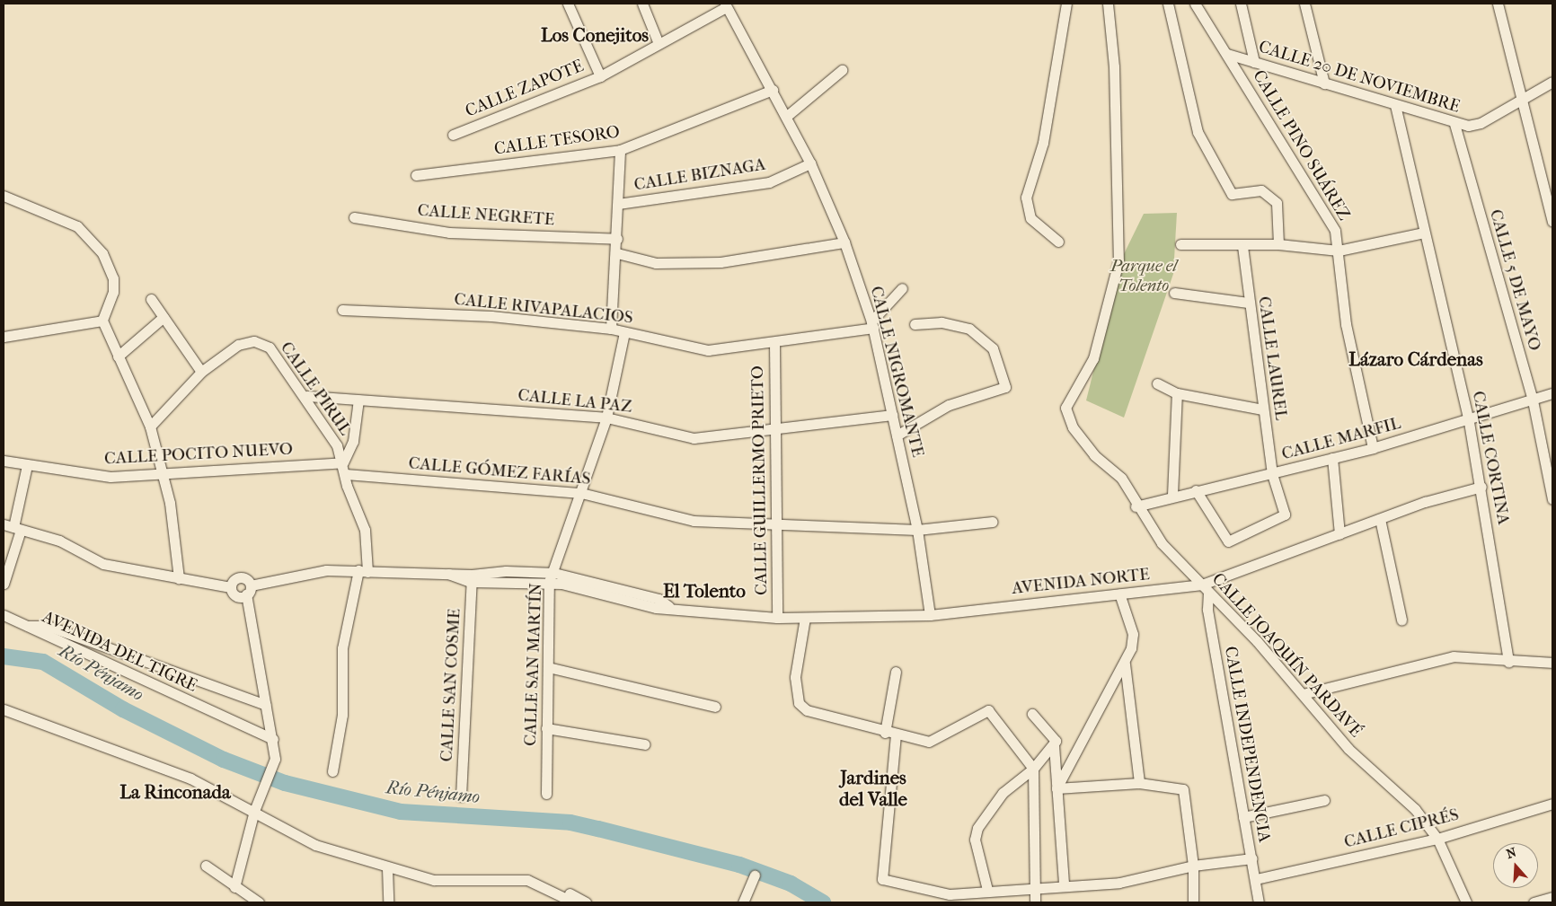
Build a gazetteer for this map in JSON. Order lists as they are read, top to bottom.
{
  "streets": {
    "street": [
      "CALLE 20 DE NOVIEMBRE",
      "CALLE ZAPOTE",
      "CALLE TESORO",
      "CALLE PINO SUÁREZ",
      "CALLE BIZNAGA",
      "CALLE NEGRETE",
      "CALLE 5 DE MAYO",
      "CALLE RIVAPALACIOS",
      "CALLE LAUREL",
      "CALLE NIGROMANTE",
      "CALLE PIRUL",
      "CALLE LA PAZ",
      "CALLE MARFIL",
      "CALLE POCITO NUEVO",
      "CALLE CORTINA",
      "CALLE GÓMEZ FARÍAS",
      "CALLE GUILLERMO PRIETO",
      "AVENIDA NORTE",
      "AVENIDA DEL TIGRE",
      "CALLE JOAQUÍN PARDAVÉ",
      "CALLE SAN MARTÍN",
      "CALLE SAN COSME",
      "CALLE INDEPENDENCIA",
      "CALLE CIPRÉS"
    ]
  },
  "crossings": [
    ["CALLE 20 DE NOVIEMBRE", "CALLE PINO SUÁREZ"],
    ["CALLE 20 DE NOVIEMBRE", "CALLE 5 DE MAYO"],
    ["CALLE 20 DE NOVIEMBRE", "CALLE CORTINA"],
    ["CALLE ZAPOTE", "CALLE NIGROMANTE"],
    ["CALLE TESORO", "CALLE NIGROMANTE"],
    ["CALLE PINO SUÁREZ", "CALLE MARFIL"],
    ["CALLE BIZNAGA", "CALLE NIGROMANTE"],
    ["CALLE 5 DE MAYO", "CALLE MARFIL"],
    ["CALLE RIVAPALACIOS", "CALLE NIGROMANTE"],
    ["CALLE RIVAPALACIOS", "CALLE GUILLERMO PRIETO"],
    ["CALLE RIVAPALACIOS", "CALLE SAN MARTÍN"],
    ["CALLE LAUREL", "CALLE MARFIL"],
    ["CALLE NIGROMANTE", "CALLE LA PAZ"],
    ["CALLE NIGROMANTE", "CALLE GÓMEZ FARÍAS"],
    ["CALLE NIGROMANTE", "AVENIDA NORTE"],
    ["CALLE PIRUL", "CALLE LA PAZ"],
    ["CALLE PIRUL", "CALLE POCITO NUEVO"],
    ["CALLE LA PAZ", "CALLE GUILLERMO PRIETO"],
    ["CALLE LA PAZ", "CALLE SAN MARTÍN"],
    ["CALLE MARFIL", "CALLE CORTINA"],
    ["CALLE MARFIL", "CALLE JOAQUÍN PARDAVÉ"],
    ["CALLE CORTINA", "AVENIDA NORTE"],
    ["CALLE GÓMEZ FARÍAS", "CALLE GUILLERMO PRIETO"],
    ["CALLE GÓMEZ FARÍAS", "CALLE SAN MARTÍN"],
    ["CALLE GUILLERMO PRIETO", "AVENIDA NORTE"],
    ["AVENIDA NORTE", "CALLE JOAQUÍN PARDAVÉ"],
    ["AVENIDA NORTE", "CALLE SAN MARTÍN"],
    ["AVENIDA NORTE", "CALLE SAN COSME"],
    ["AVENIDA NORTE", "CALLE INDEPENDENCIA"],
    ["CALLE JOAQUÍN PARDAVÉ", "CALLE INDEPENDENCIA"],
    ["CALLE JOAQUÍN PARDAVÉ", "CALLE CIPRÉS"],
    ["CALLE INDEPENDENCIA", "CALLE CIPRÉS"]
  ],
  "districts": [
    "Los Conejitos",
    "Lázaro Cárdenas",
    "El Tolento",
    "Jardines del Valle",
    "La Rinconada"
  ],
  "water": ["Río Pénjamo"],
  "parks": ["Parque el Tolento"],
  "north": "top"
}
